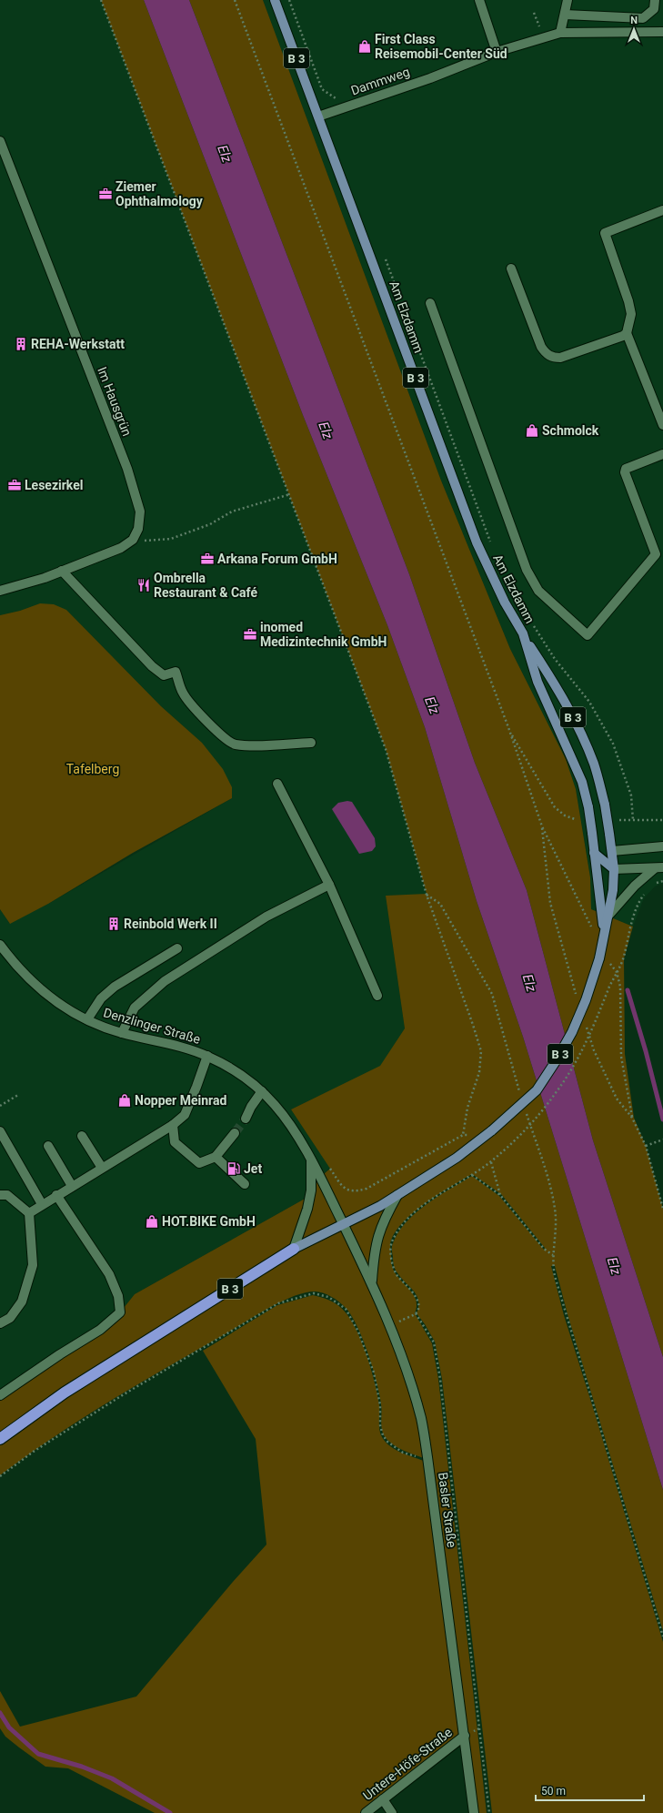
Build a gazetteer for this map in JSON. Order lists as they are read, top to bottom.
{
  "streets": {
    "highway": ["B 3"],
    "main road": ["Am Elzdamm"],
    "street": [
      "Dammweg",
      "Im Hausgrün",
      "Denzlinger Straße",
      "Basler Straße",
      "Untere-Höfe-Straße"
    ]
  },
  "crossings": [
    ["B 3", "Am Elzdamm"],
    ["B 3", "Denzlinger Straße"],
    ["B 3", "Basler Straße"],
    ["Dammweg", "Am Elzdamm"],
    ["Denzlinger Straße", "Basler Straße"],
    ["Basler Straße", "Untere-Höfe-Straße"]
  ],
  "water": ["Elz"],
  "parks": ["Tafelberg"],
  "places": {
    "shop": [
      "First Class Reisemobil-Center Süd",
      "Schmolck",
      "Nopper Meinrad",
      "HOT.BIKE GmbH"
    ],
    "office": [
      "Ziemer Ophthalmology",
      "Lesezirkel",
      "Arkana Forum GmbH",
      "inomed Medizintechnik GmbH"
    ],
    "building": ["REHA-Werkstatt", "Reinbold Werk II"],
    "restaurant": ["Ombrella Restaurant & Café"],
    "fuel station": ["Jet"]
  },
  "scale_bar": "50 m",
  "north": "top"
}
